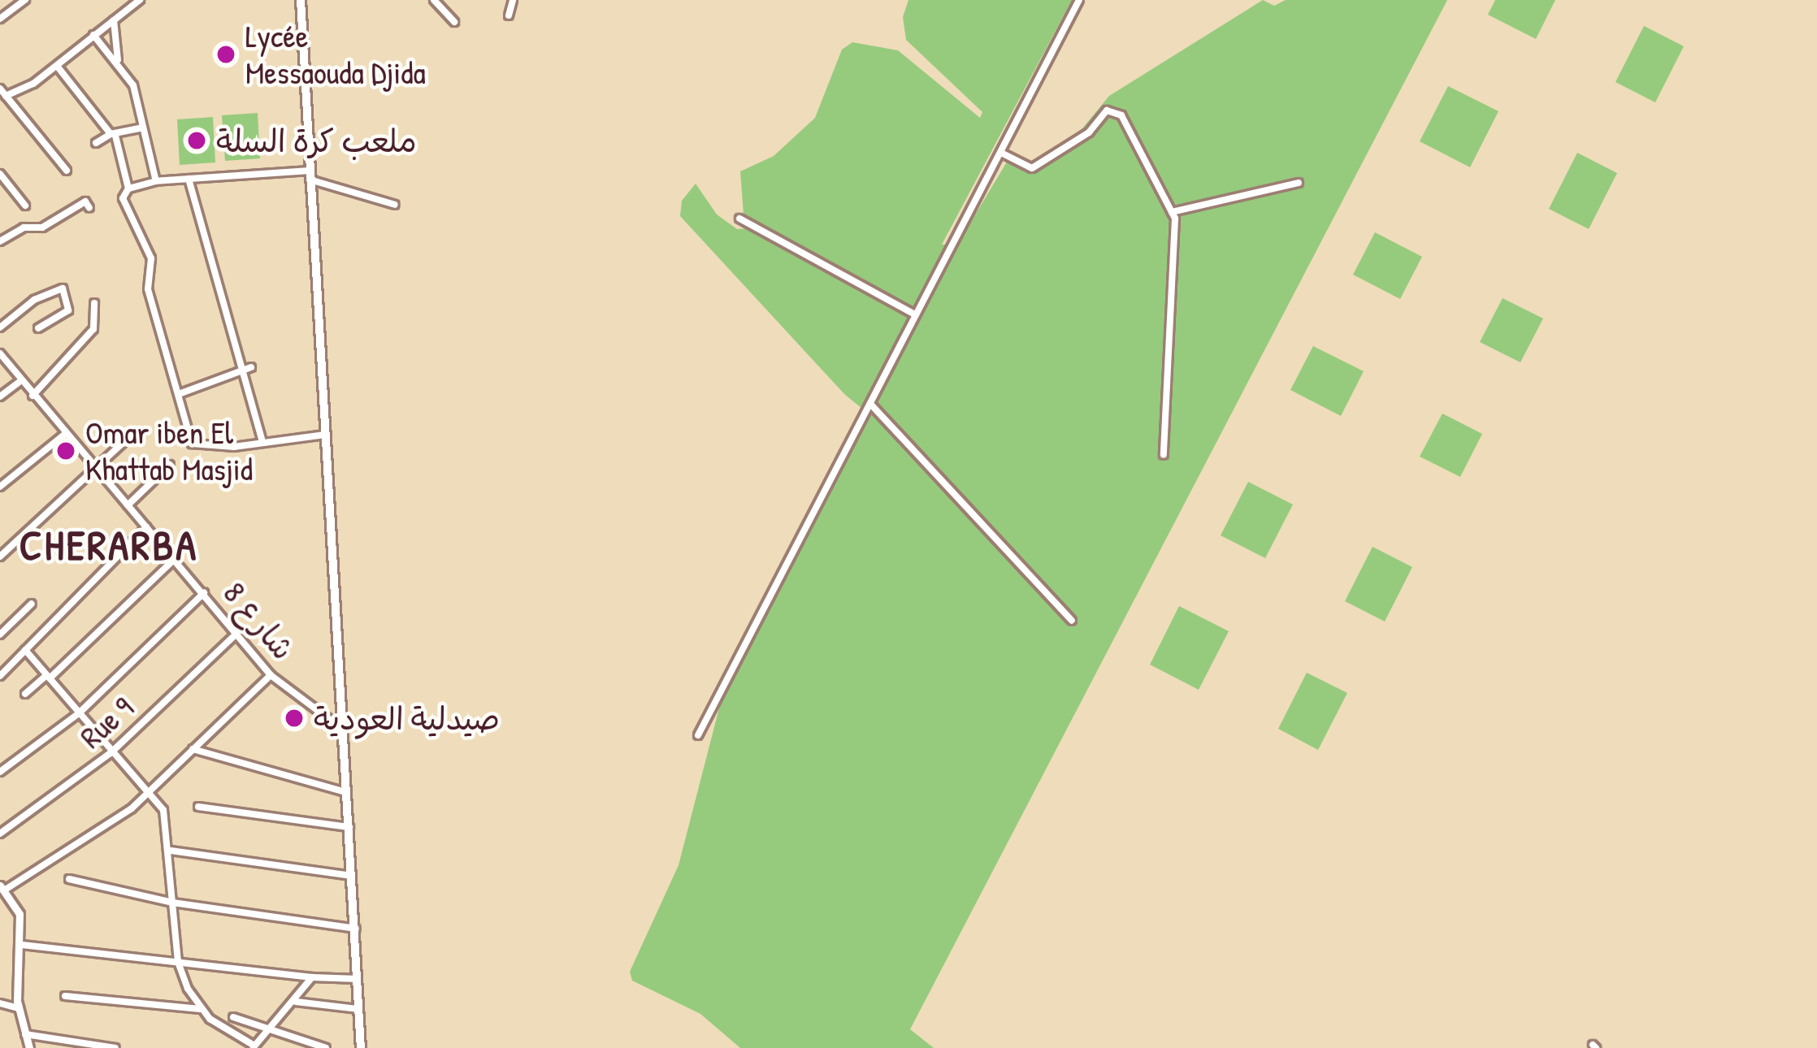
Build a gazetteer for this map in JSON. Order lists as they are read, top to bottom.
{
  "streets": {
    "street": ["شارع 8", "Rue 9"]
  },
  "crossings": [
    ["شارع 8", "Rue 9"]
  ],
  "districts": ["CHERARBA"],
  "places": [
    "Lycée Messaouda Djida",
    "ملعب كرة السلة",
    "Omar iben El Khattab Masjid",
    "صيدلية العودية"
  ]
}
